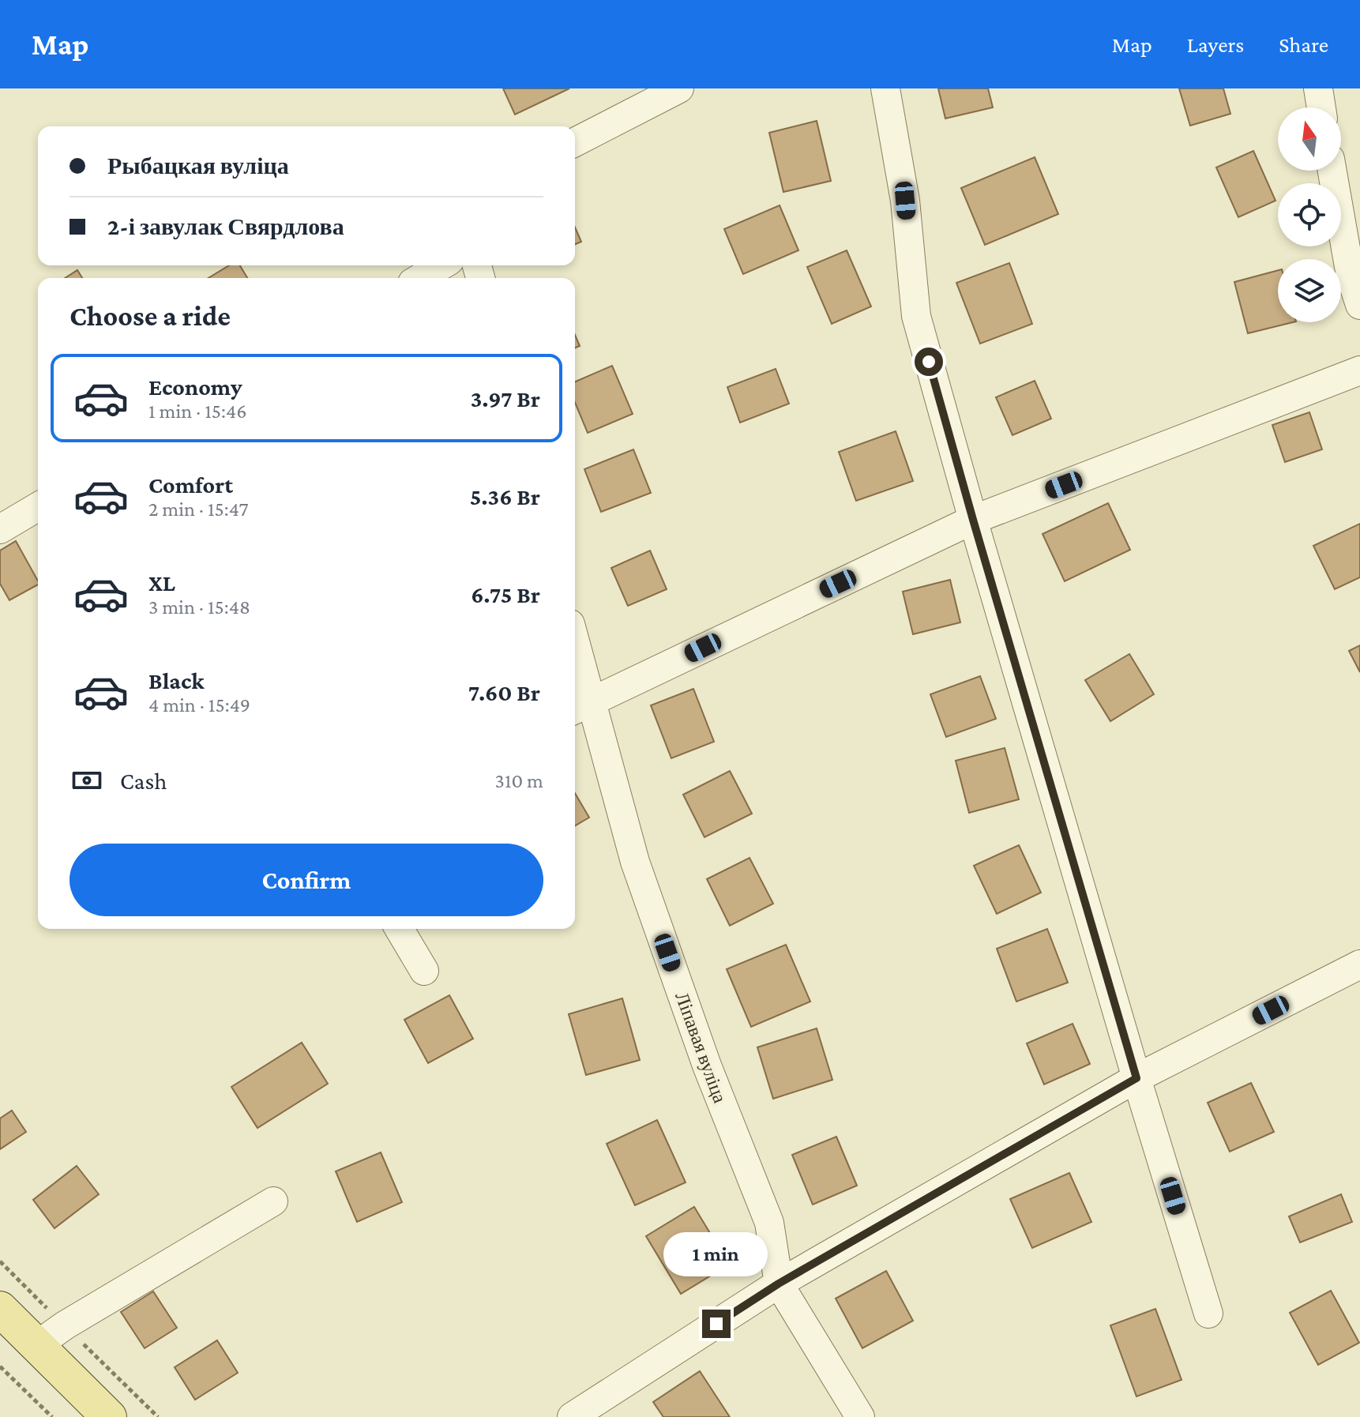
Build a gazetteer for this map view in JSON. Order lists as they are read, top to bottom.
{
  "streets": {
    "street": ["Ліпавая вуліца"]
  },
  "north": "top",
  "page": {
    "header": "Map",
    "nav": ["Map", "Layers", "Share"],
    "banner": ["Рыбацкая вуліца", "2-і завулак Свярдлова"],
    "heading": "Choose a ride",
    "list": [
      {
        "name": "Economy",
        "note": "1 min · 15:46",
        "value": "3.97 Br"
      },
      {
        "name": "Comfort",
        "note": "2 min · 15:47",
        "value": "5.36 Br"
      },
      {
        "name": "XL",
        "note": "3 min · 15:48",
        "value": "6.75 Br"
      },
      {
        "name": "Black",
        "note": "4 min · 15:49",
        "value": "7.60 Br"
      }
    ],
    "pay": ["Cash", "310 m"],
    "buttons": "Confirm",
    "bubble": "1 min"
  }
}
